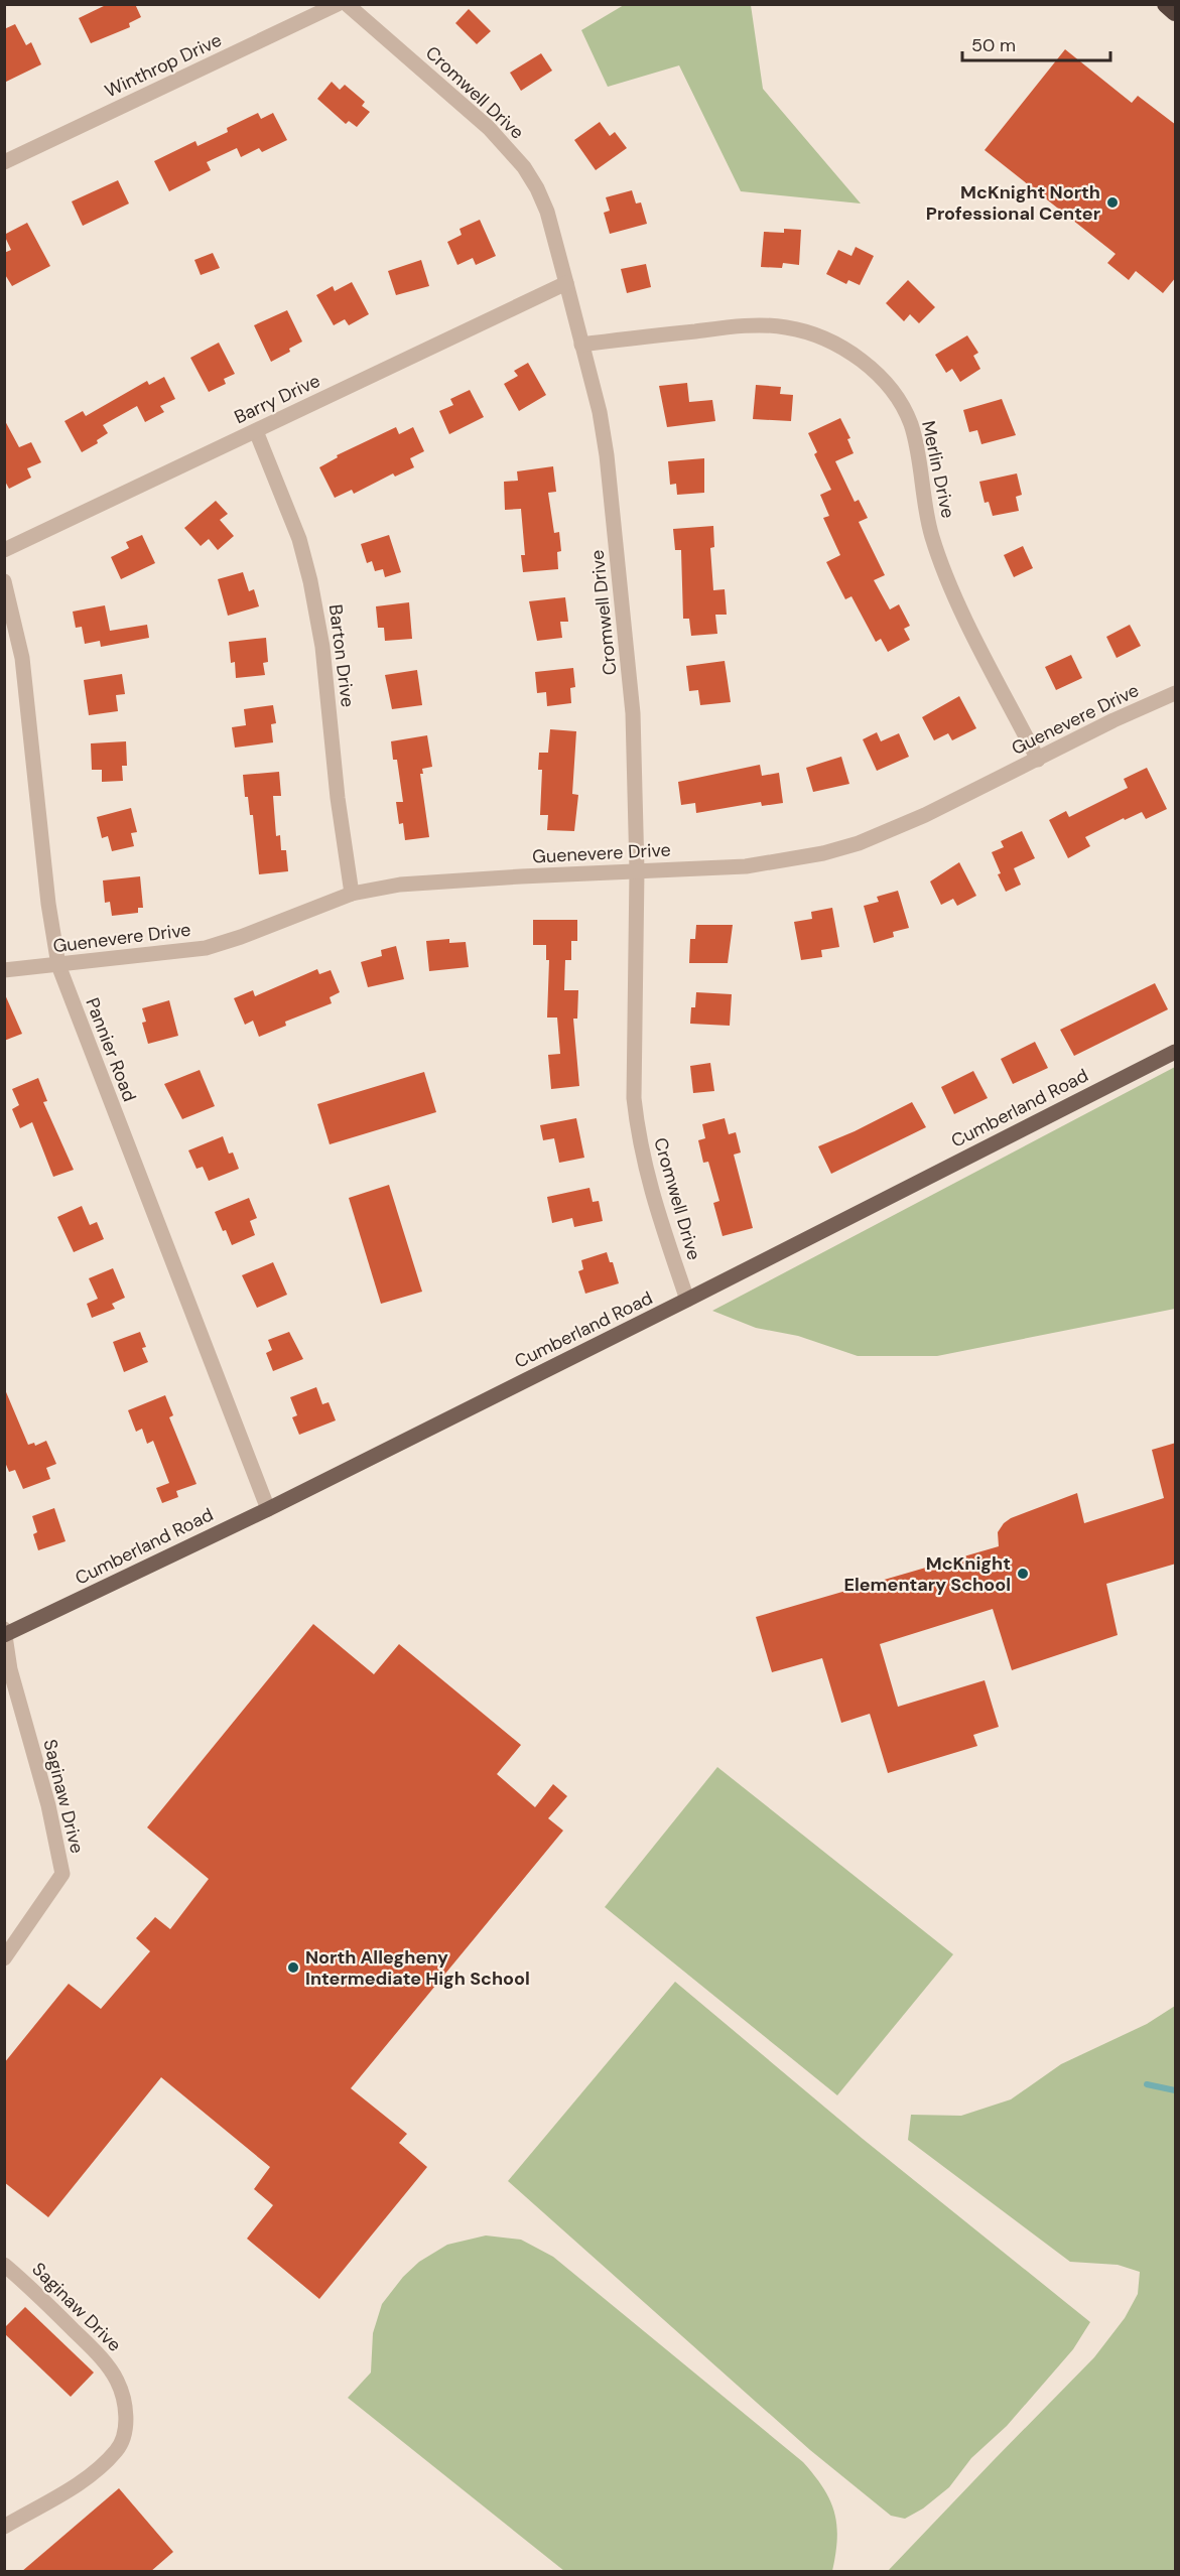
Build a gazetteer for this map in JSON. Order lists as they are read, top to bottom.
{
  "streets": {
    "main road": ["Cumberland Road"],
    "street": [
      "Winthrop Drive",
      "Cromwell Drive",
      "Barry Drive",
      "Merlin Drive",
      "Barton Drive",
      "Guenevere Drive",
      "Pannier Road",
      "Saginaw Drive"
    ]
  },
  "crossings": [
    ["Cromwell Drive", "Barry Drive"],
    ["Cromwell Drive", "Merlin Drive"],
    ["Cromwell Drive", "Guenevere Drive"],
    ["Cromwell Drive", "Cumberland Road"],
    ["Barry Drive", "Barton Drive"],
    ["Merlin Drive", "Guenevere Drive"],
    ["Barton Drive", "Guenevere Drive"],
    ["Guenevere Drive", "Pannier Road"],
    ["Pannier Road", "Cumberland Road"],
    ["Cumberland Road", "Saginaw Drive"]
  ],
  "places": ["McKnight North Professional Center", "McKnight Elementary School", "North Allegheny Intermediate High School"],
  "scale_bar": "50 m"
}
